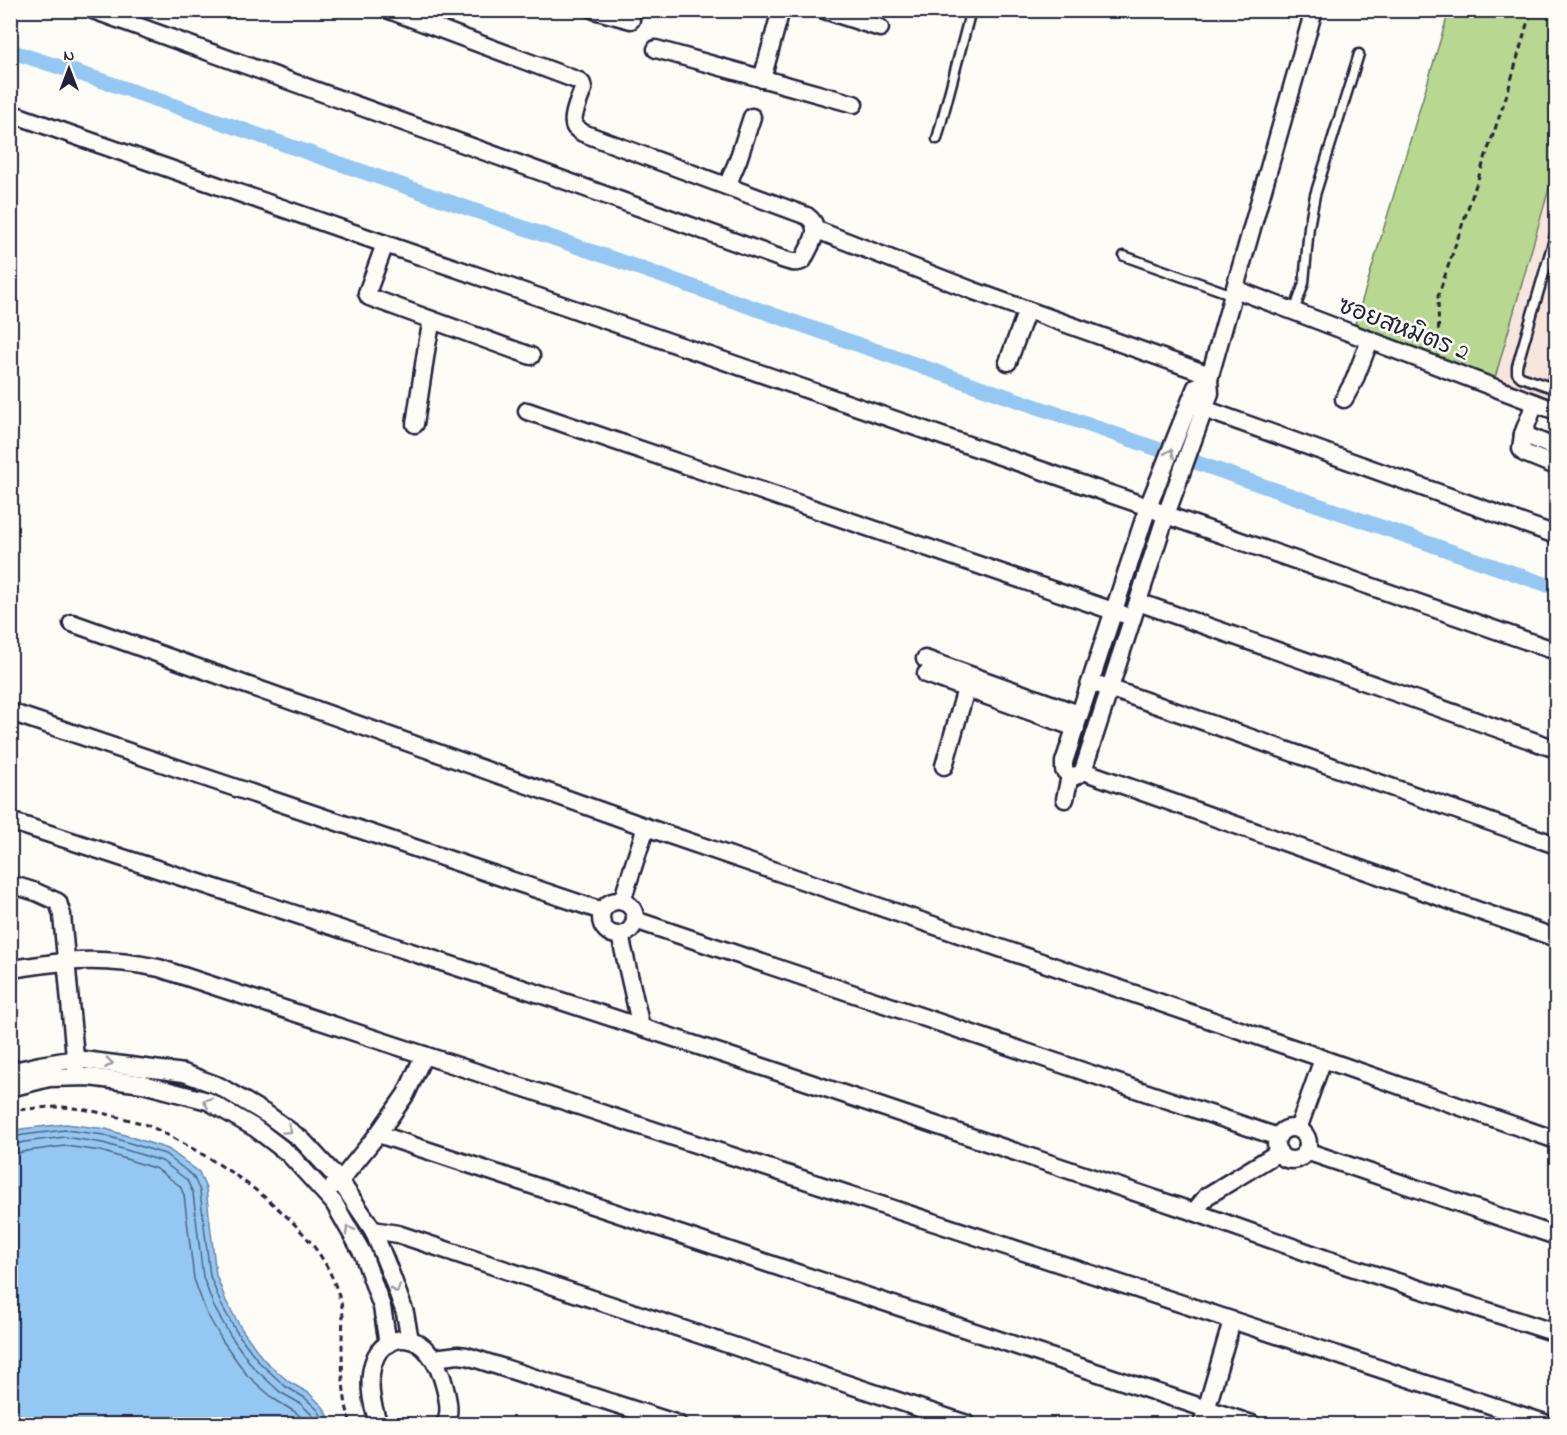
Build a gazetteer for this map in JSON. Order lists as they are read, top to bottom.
{
  "streets": {
    "street": ["ซอยสหมิตร 2"]
  },
  "north": "top"
}
